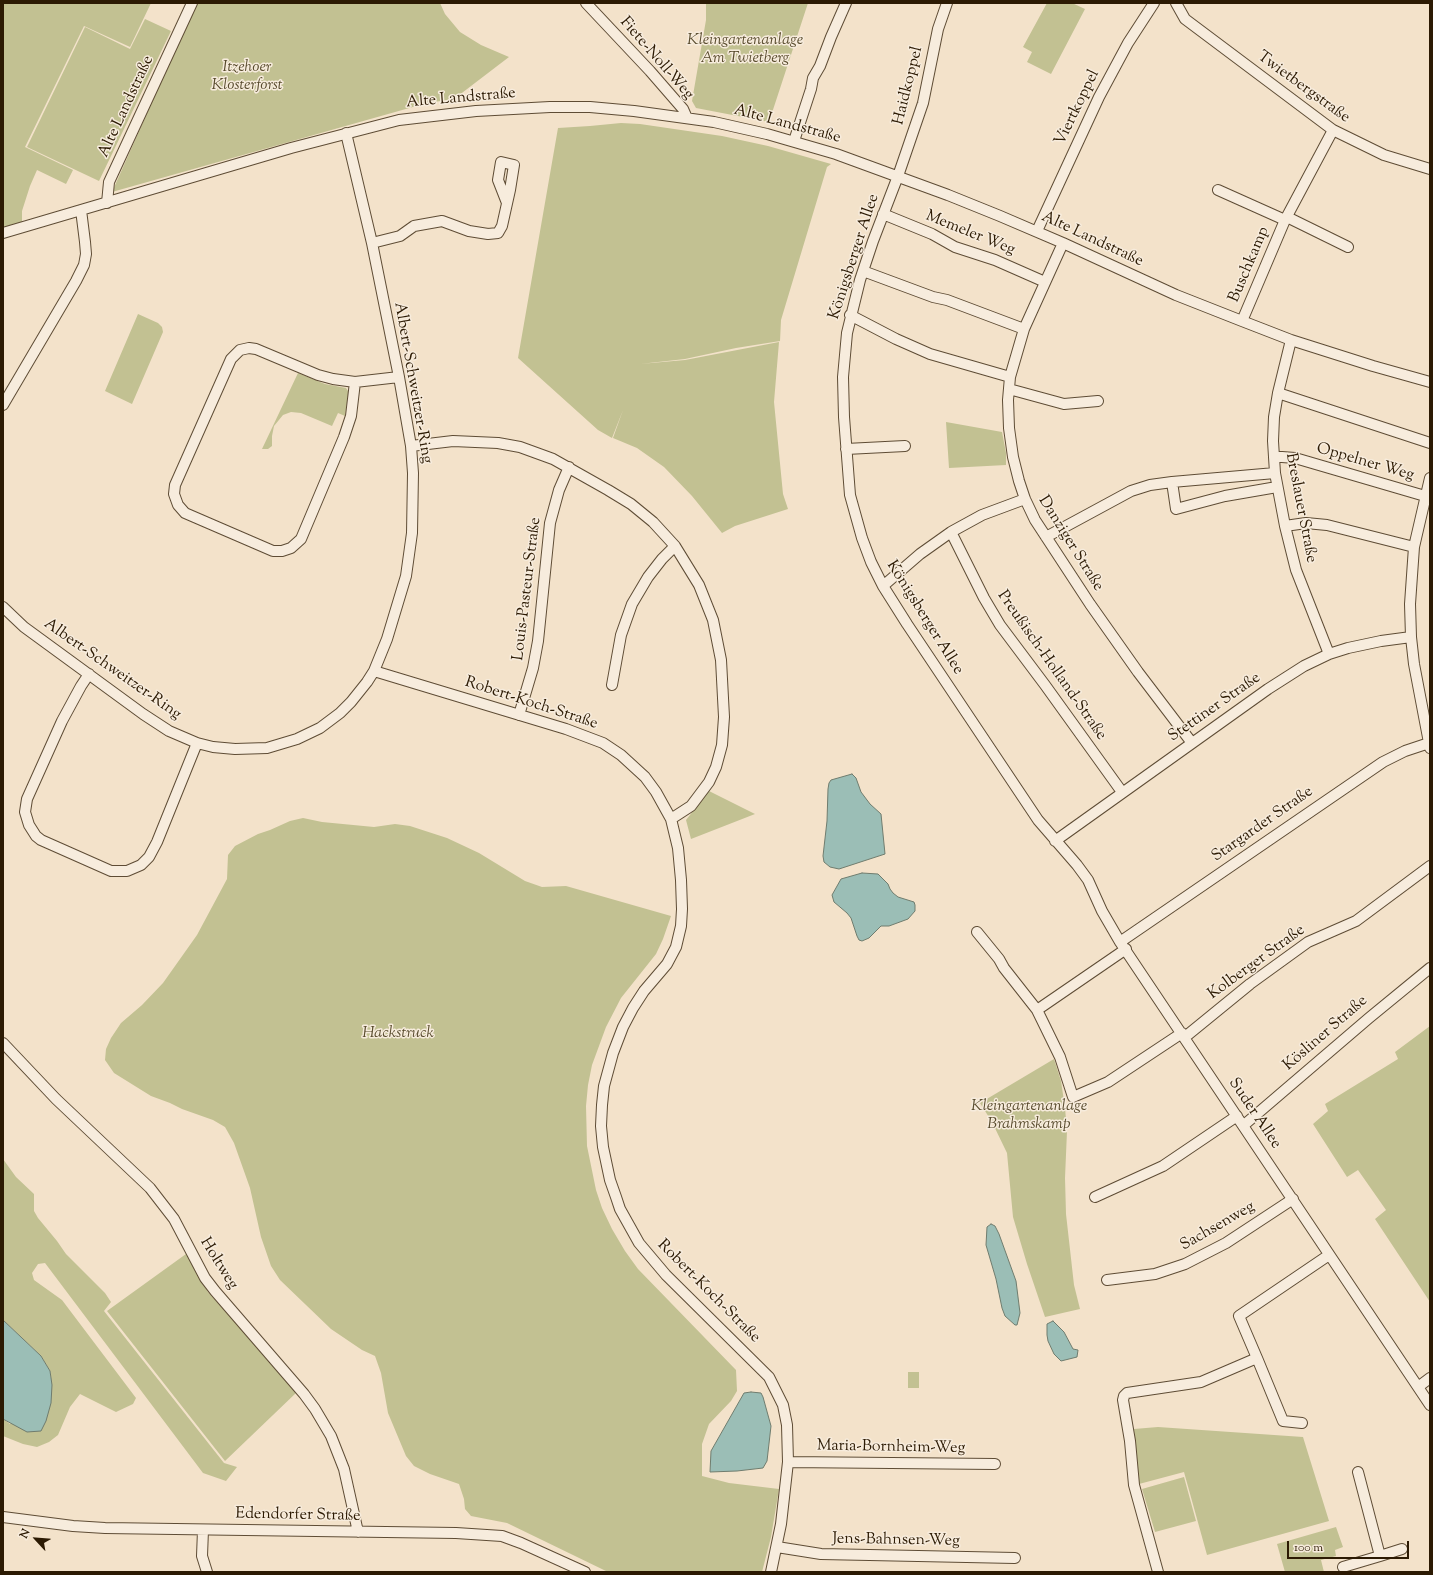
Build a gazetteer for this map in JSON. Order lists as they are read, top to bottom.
{
  "streets": {
    "street": [
      "Fiete-Noll-Weg",
      "Haidkoppel",
      "Twietbergstraße",
      "Alte Landstraße",
      "Viertkoppel",
      "Memeler Weg",
      "Königsberger Allee",
      "Buschkamp",
      "Albert-Schweitzer-Ring",
      "Oppelner Weg",
      "Breslauer Straße",
      "Danziger Straße",
      "Louis-Pasteur-Straße",
      "Preußisch-Holland-Straße",
      "Robert-Koch-Straße",
      "Stettiner Straße",
      "Stargarder Straße",
      "Kolberger Straße",
      "Kösliner Straße",
      "Suder Allee",
      "Sachsenweg",
      "Holtweg",
      "Maria-Bornheim-Weg",
      "Edendorfer Straße",
      "Jens-Bahnsen-Weg"
    ]
  },
  "crossings": [
    ["Fiete-Noll-Weg", "Alte Landstraße"],
    ["Haidkoppel", "Alte Landstraße"],
    ["Haidkoppel", "Königsberger Allee"],
    ["Twietbergstraße", "Buschkamp"],
    ["Alte Landstraße", "Viertkoppel"],
    ["Alte Landstraße", "Königsberger Allee"],
    ["Alte Landstraße", "Buschkamp"],
    ["Alte Landstraße", "Albert-Schweitzer-Ring"],
    ["Alte Landstraße", "Breslauer Straße"],
    ["Alte Landstraße", "Danziger Straße"],
    ["Memeler Weg", "Königsberger Allee"],
    ["Memeler Weg", "Danziger Straße"],
    ["Königsberger Allee", "Stettiner Straße"],
    ["Königsberger Allee", "Suder Allee"],
    ["Albert-Schweitzer-Ring", "Robert-Koch-Straße"],
    ["Oppelner Weg", "Breslauer Straße"],
    ["Breslauer Straße", "Stettiner Straße"],
    ["Danziger Straße", "Stettiner Straße"],
    ["Louis-Pasteur-Straße", "Robert-Koch-Straße"],
    ["Preußisch-Holland-Straße", "Stettiner Straße"],
    ["Robert-Koch-Straße", "Maria-Bornheim-Weg"],
    ["Robert-Koch-Straße", "Jens-Bahnsen-Weg"],
    ["Stettiner Straße", "Suder Allee"],
    ["Stargarder Straße", "Kolberger Straße"],
    ["Stargarder Straße", "Suder Allee"],
    ["Kolberger Straße", "Suder Allee"],
    ["Kösliner Straße", "Suder Allee"],
    ["Suder Allee", "Sachsenweg"],
    ["Holtweg", "Edendorfer Straße"]
  ],
  "parks": [
    "Kleingartenanlage Am Twietberg",
    "Itzehoer Klosterforst",
    "Hackstruck",
    "Kleingartenanlage Brahmskamp"
  ],
  "scale_bar": "100 m",
  "north": "top left"
}
